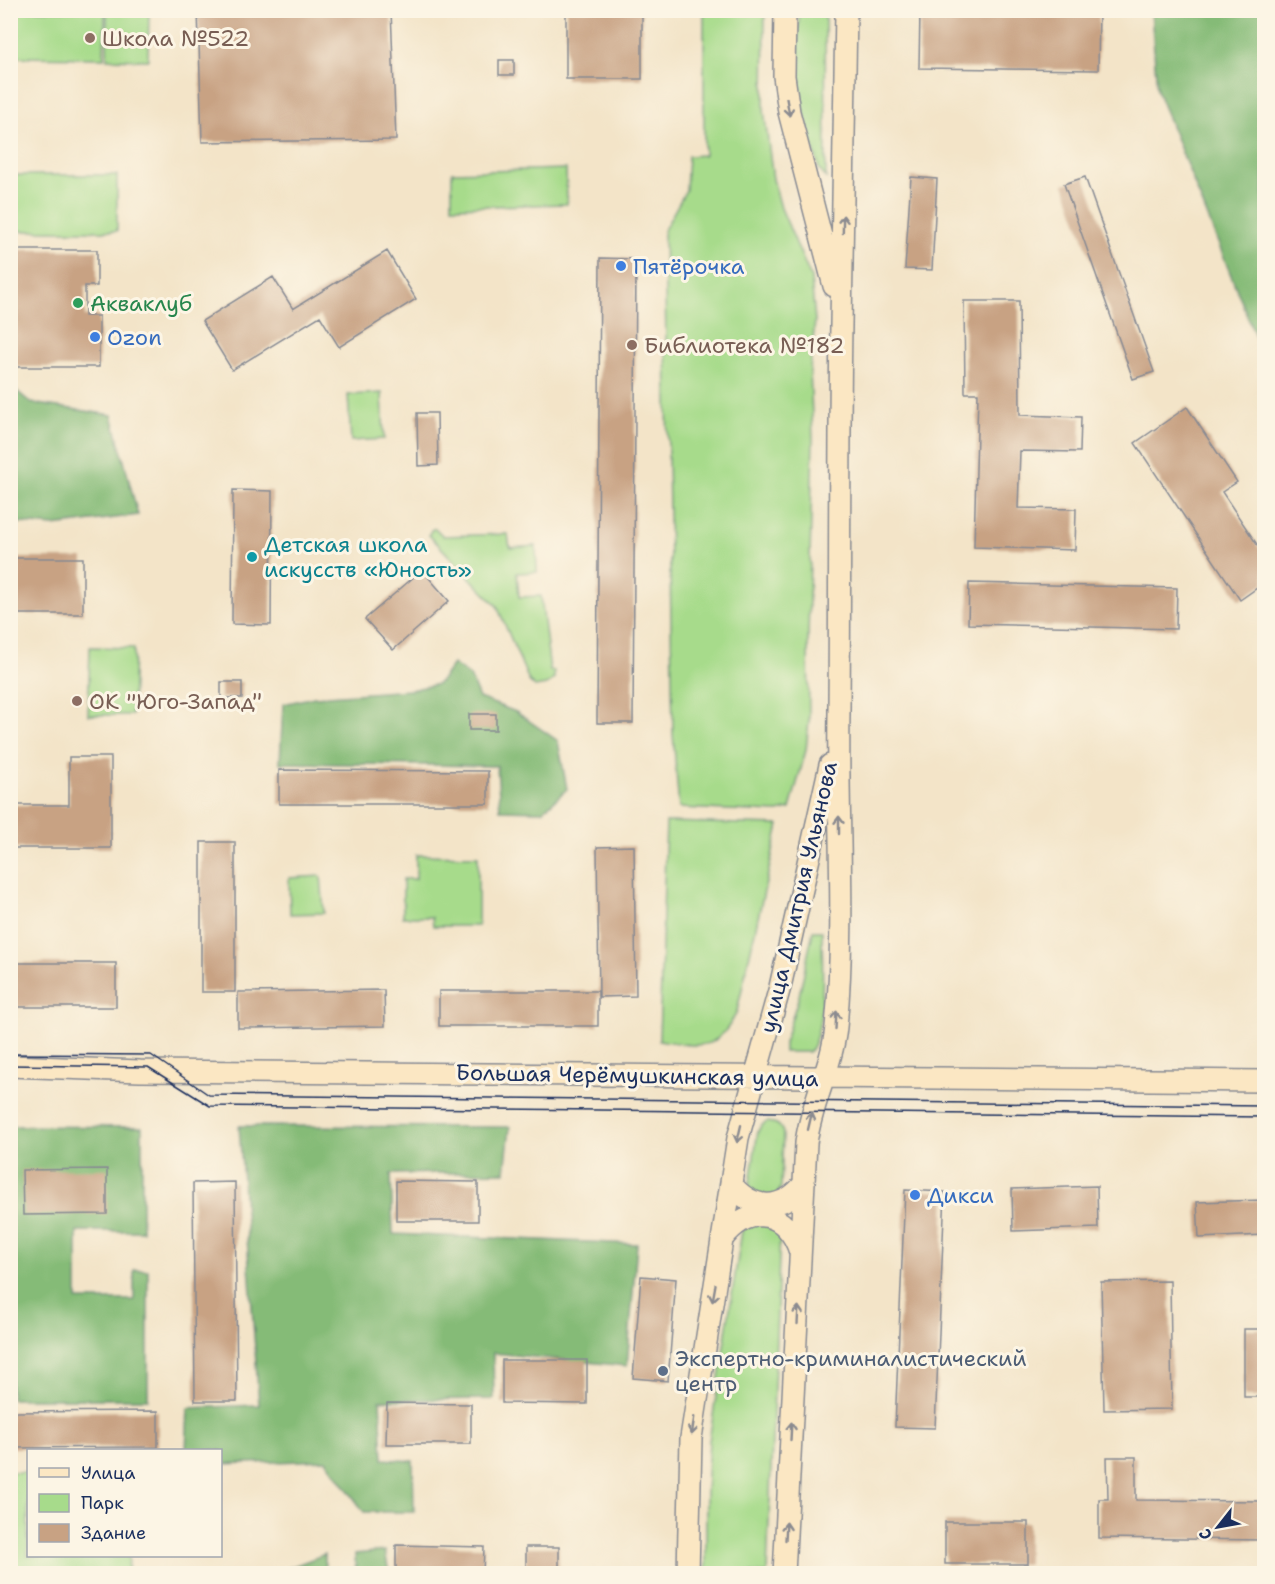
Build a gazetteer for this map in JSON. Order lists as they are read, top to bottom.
{
  "streets": {
    "main road": ["улица Дмитрия Ульянова", "Большая Черёмушкинская улица"]
  },
  "crossings": [
    ["улица Дмитрия Ульянова", "Большая Черёмушкинская улица"]
  ],
  "places": [
    "Школа №522",
    "Пятёрочка",
    "Акваклуб",
    "Ozon",
    "Библиотека №182",
    "Детская школа искусств «Юность»",
    "ОК \"Юго-Запад\"",
    "Дикси",
    "Экспертно-криминалистический центр"
  ],
  "legend": ["Улица", "Парк", "Здание"],
  "north": "bottom left"
}
